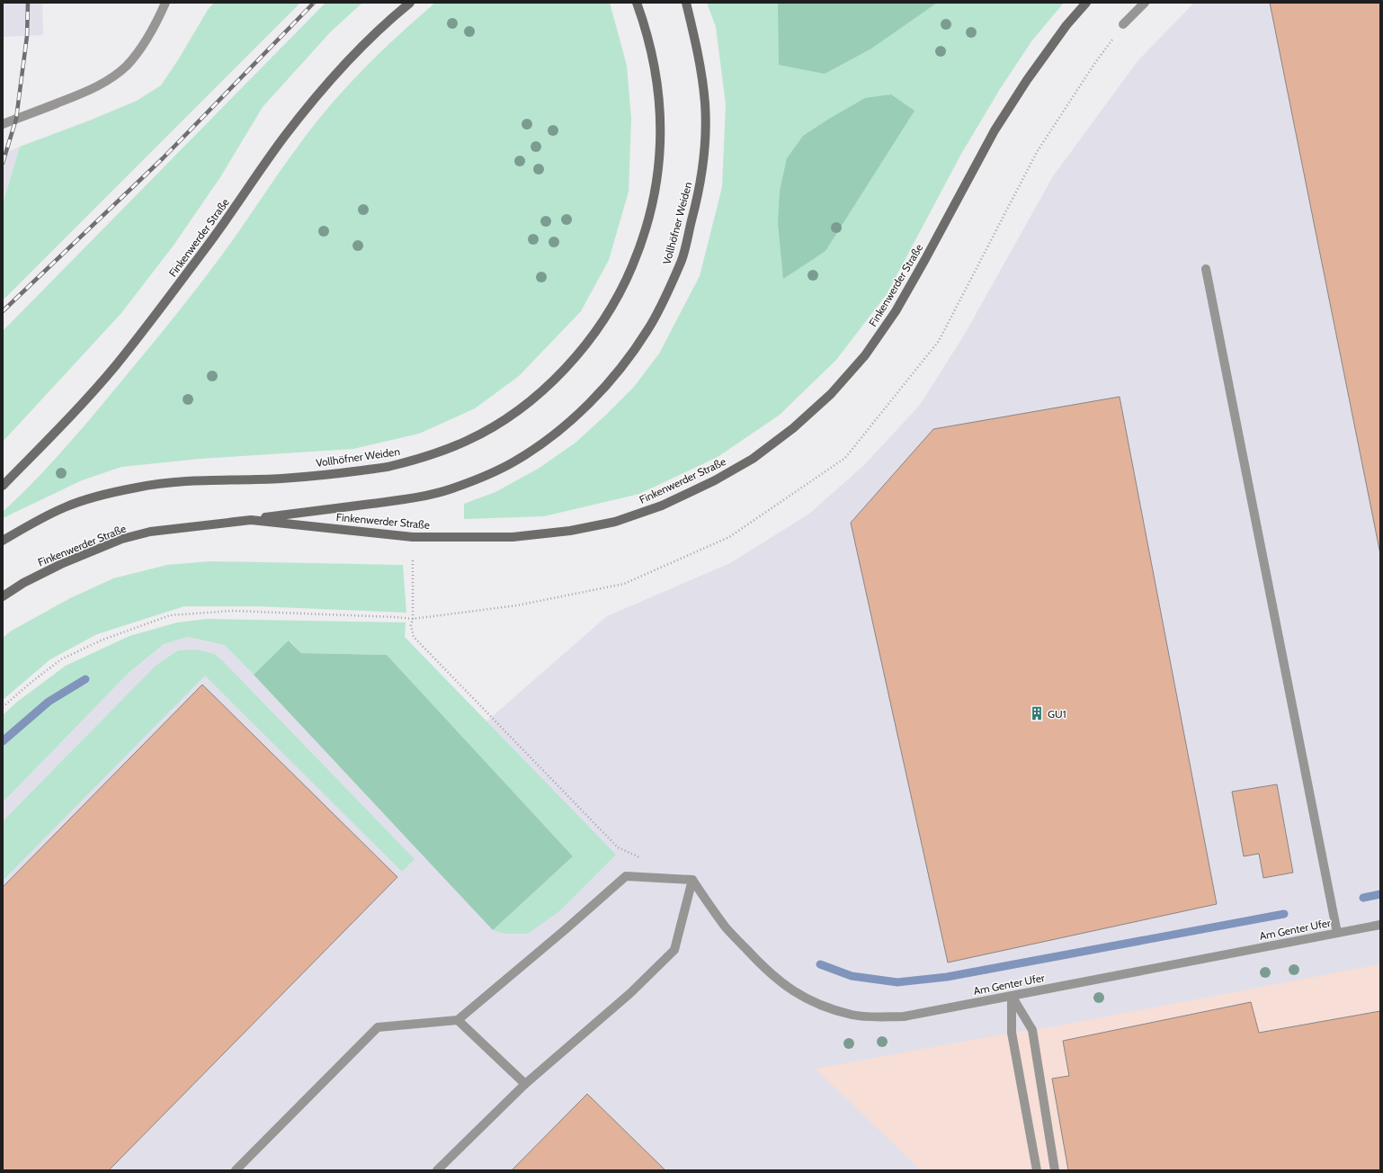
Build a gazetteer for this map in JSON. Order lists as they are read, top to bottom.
{
  "streets": {
    "main road": ["Vollhöfner Weiden", "Finkenwerder Straße"],
    "street": ["Am Genter Ufer"]
  },
  "crossings": [
    ["Vollhöfner Weiden", "Finkenwerder Straße"]
  ],
  "places": {
    "building": ["GU1"]
  }
}
